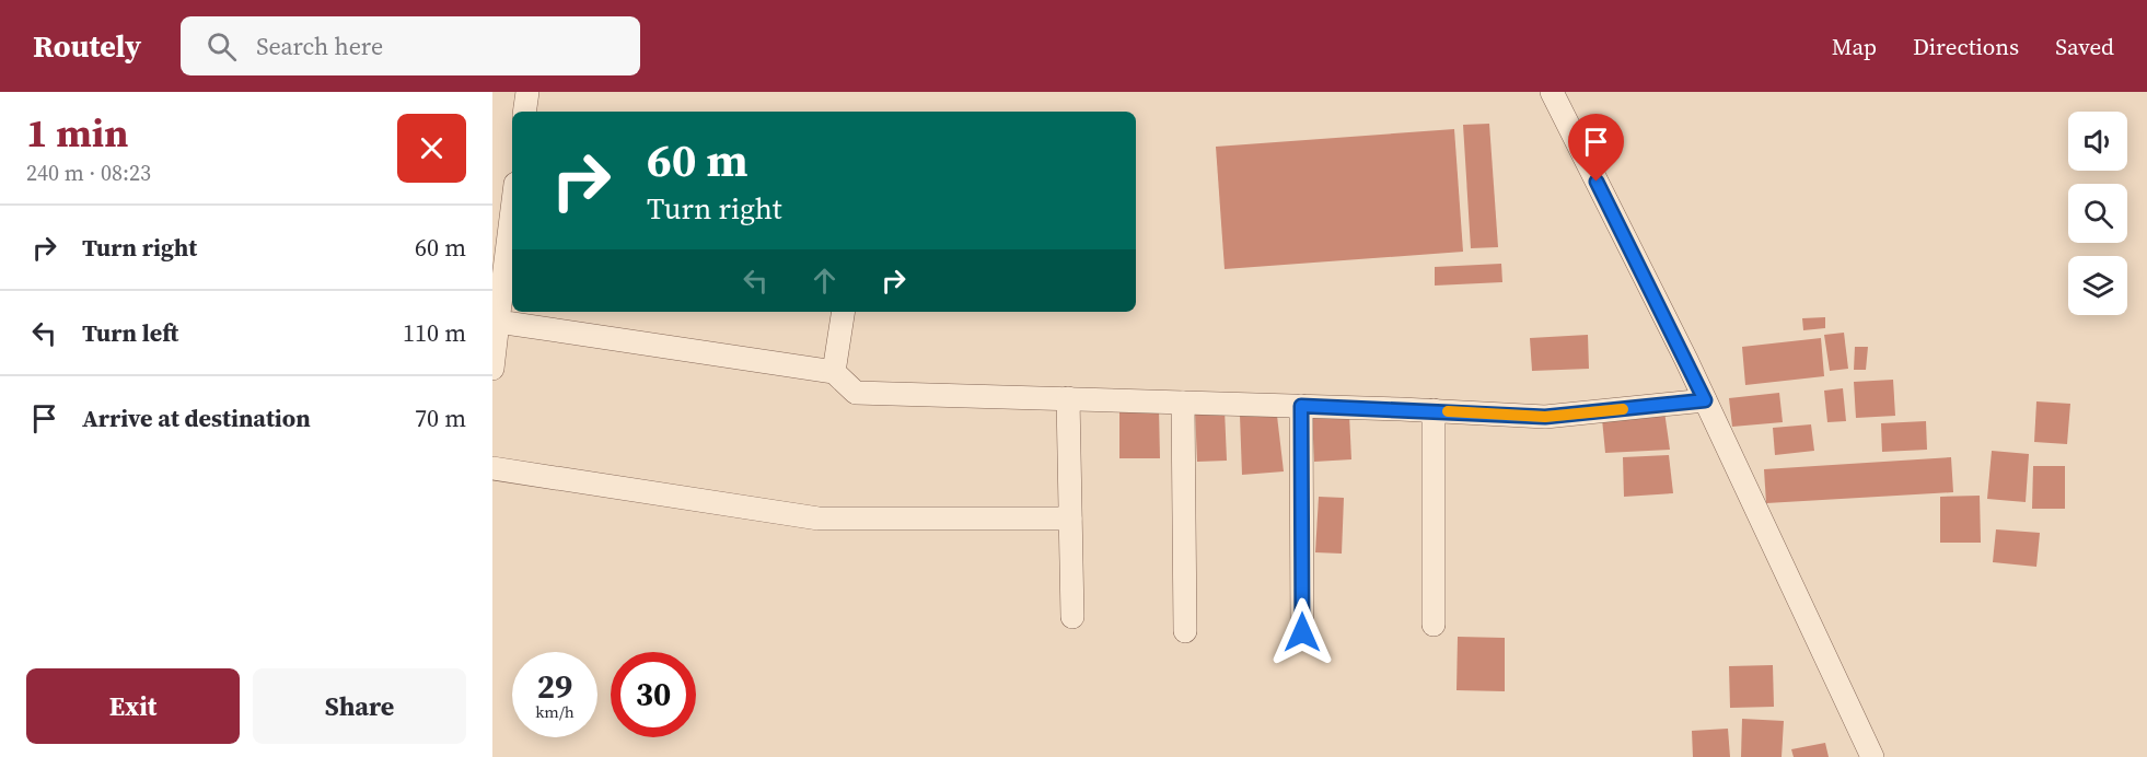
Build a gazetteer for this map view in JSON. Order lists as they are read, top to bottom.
{
  "page": {
    "header": "Routely",
    "search": "Search here",
    "nav": ["Map", "Directions", "Saved"],
    "heading": ["1 min", "240 m · 08:23"],
    "turn": ["60 m", "Turn right"],
    "list": [
      {
        "name": "Turn right",
        "value": "60 m"
      },
      {
        "name": "Turn left",
        "value": "110 m"
      },
      {
        "name": "Arrive at destination",
        "value": "70 m"
      }
    ],
    "speed": "29 km/h",
    "limit": "30",
    "buttons": ["Exit", "Share"]
  }
}
